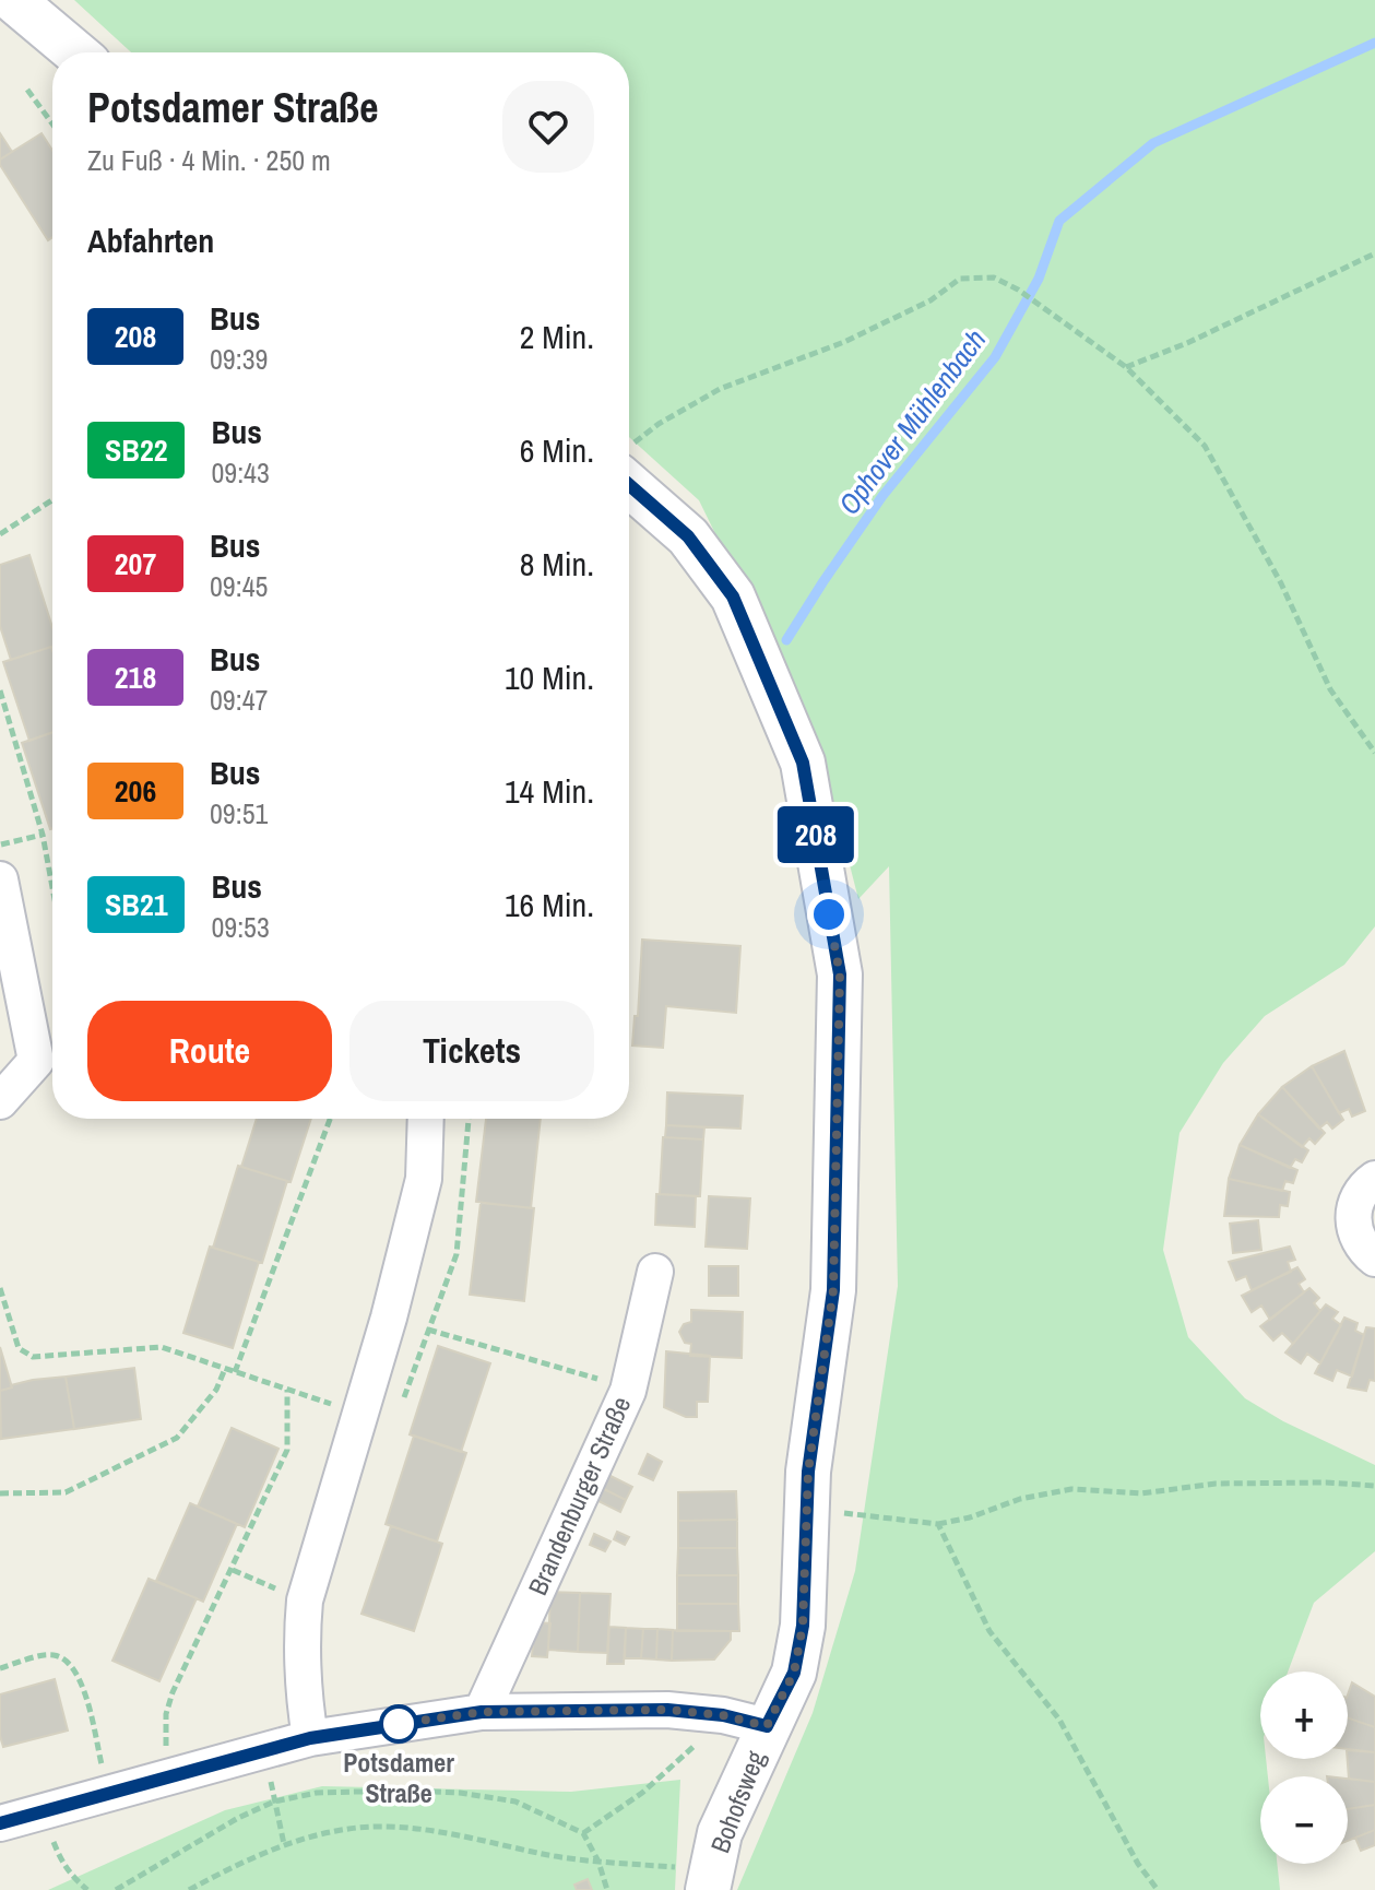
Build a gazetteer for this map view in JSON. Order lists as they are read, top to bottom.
{
  "streets": {
    "street": ["Brandenburger Straße", "Bohofsweg"]
  },
  "water": ["Ophover Mühlenbach"],
  "places": ["Potsdamer Straße"],
  "lines": ["bus line 208"],
  "page": {
    "on_map": "208",
    "heading": [
      ["Potsdamer Straße", "Zu Fuß · 4 Min. · 250 m"],
      "Abfahrten"
    ],
    "list": [
      {
        "mark": "208",
        "name": "Bus",
        "note": "09:39",
        "value": "2 Min."
      },
      {
        "mark": "SB22",
        "name": "Bus",
        "note": "09:43",
        "value": "6 Min."
      },
      {
        "mark": "207",
        "name": "Bus",
        "note": "09:45",
        "value": "8 Min."
      },
      {
        "mark": "218",
        "name": "Bus",
        "note": "09:47",
        "value": "10 Min."
      },
      {
        "mark": "206",
        "name": "Bus",
        "note": "09:51",
        "value": "14 Min."
      },
      {
        "mark": "SB21",
        "name": "Bus",
        "note": "09:53",
        "value": "16 Min."
      }
    ],
    "buttons": ["Route", "Tickets"],
    "map_buttons": ["+", "−"]
  }
}
